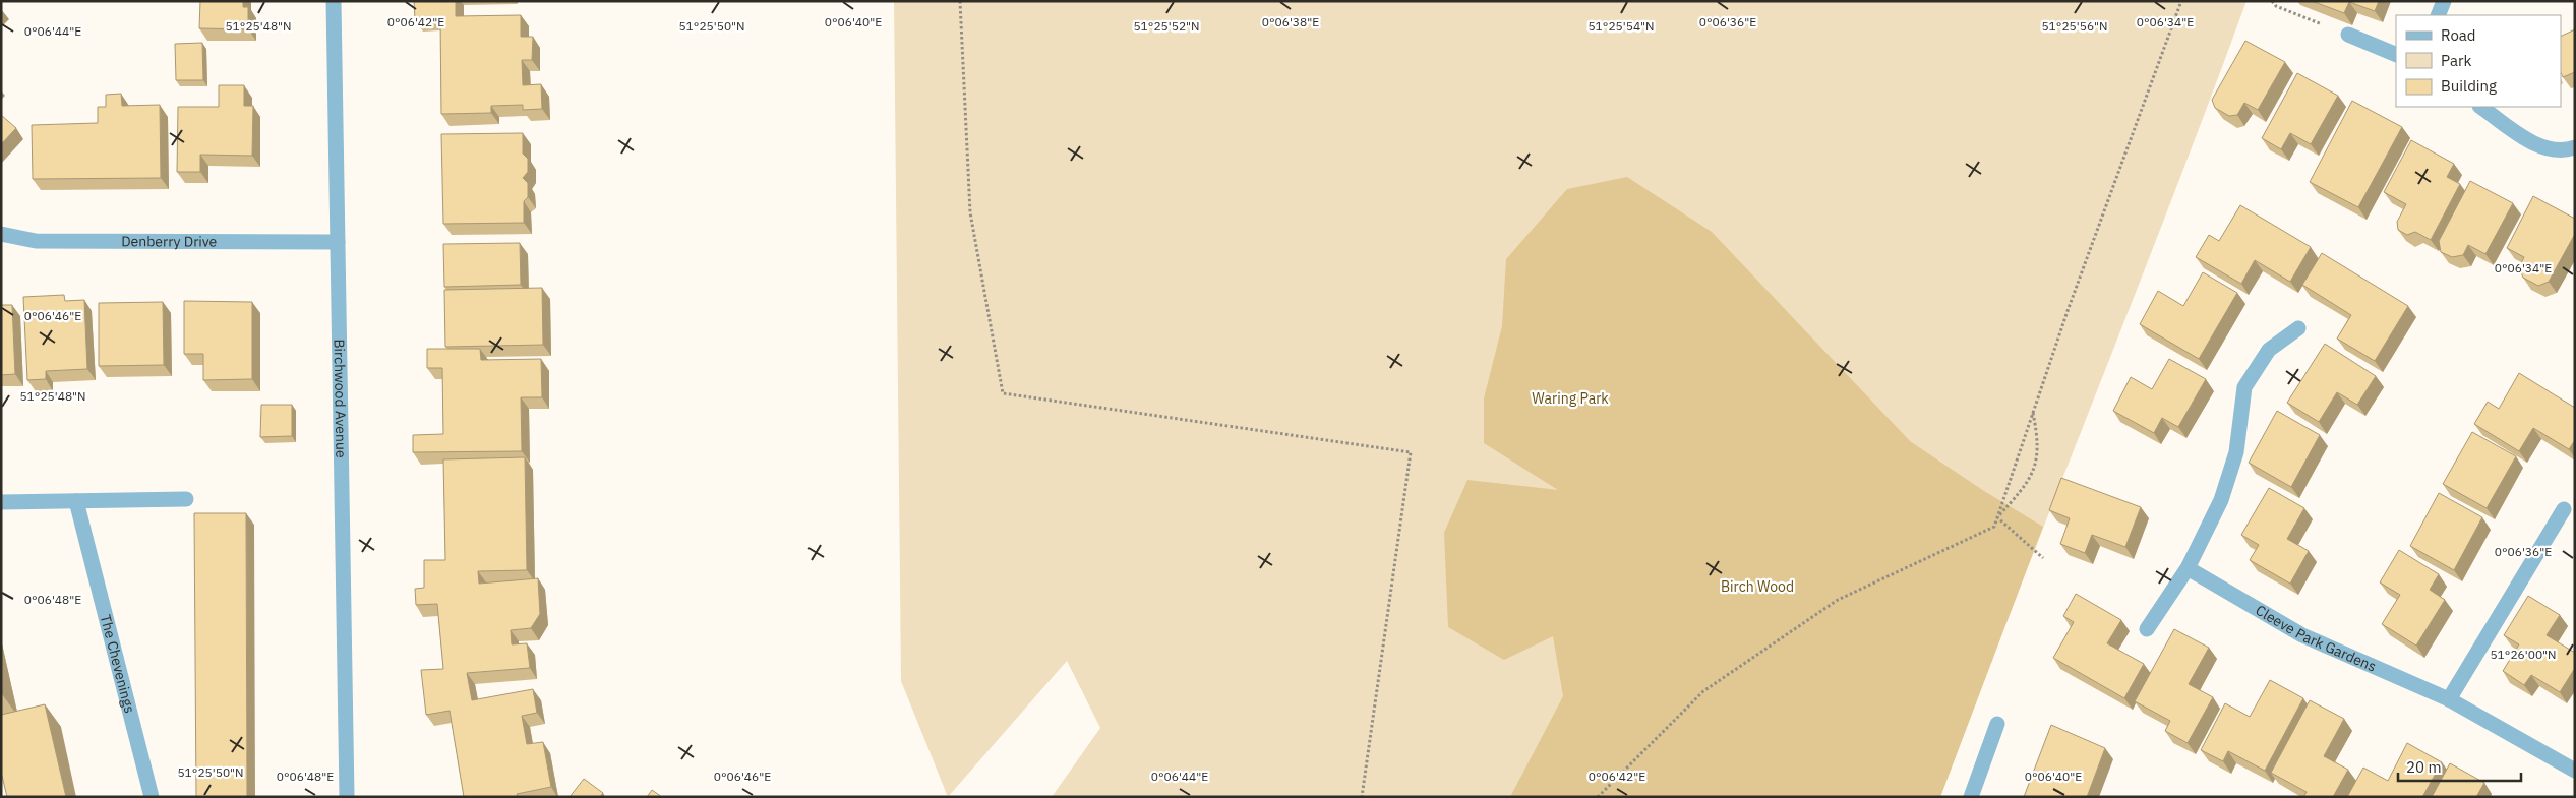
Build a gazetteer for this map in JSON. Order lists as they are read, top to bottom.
{
  "streets": {
    "street": [
      "Denberry Drive",
      "Birchwood Avenue",
      "Cleeve Park Gardens",
      "The Chevenings"
    ]
  },
  "crossings": [
    ["Denberry Drive", "Birchwood Avenue"]
  ],
  "parks": ["Waring Park", "Birch Wood"],
  "legend": ["Road", "Park", "Building"],
  "scale_bar": "20 m",
  "coordinates": [
    "0°06'40\"E",
    "0°06'36\"E",
    "0°06'42\"E",
    "0°06'38\"E",
    "0°06'34\"E",
    "51°25'48\"N",
    "51°25'50\"N",
    "51°25'52\"N",
    "51°25'54\"N",
    "51°25'56\"N",
    "0°06'44\"E",
    "0°06'46\"E",
    "0°06'48\"E",
    "51°26'00\"N"
  ]
}
